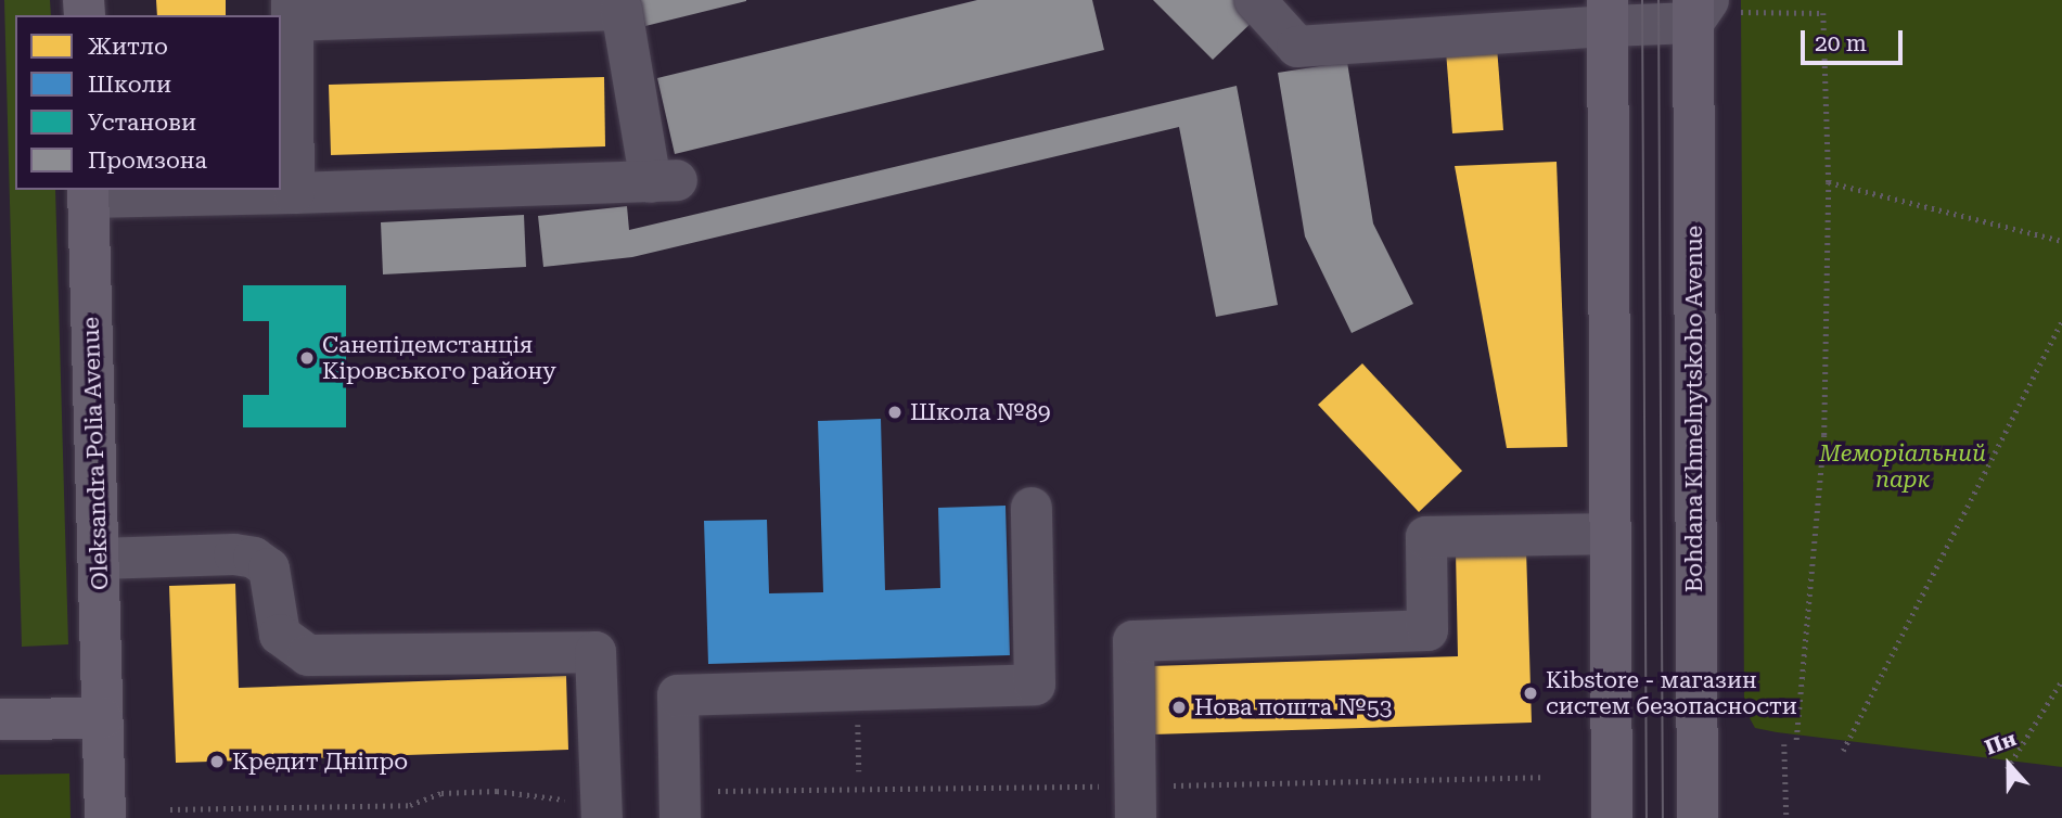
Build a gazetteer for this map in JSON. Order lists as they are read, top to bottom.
{
  "streets": {
    "main road": ["Bohdana Khmelnytskoho Avenue", "Oleksandra Polia Avenue"]
  },
  "parks": ["Меморіальний парк"],
  "places": [
    "Санепідемстанція Кіровського району",
    "Школа №89",
    "Kibstore - магазин систем безопасности",
    "Нова пошта №53",
    "Кредит Дніпро"
  ],
  "legend": [
    "Житло",
    "Школи",
    "Установи",
    "Промзона"
  ],
  "scale_bar": "20 m",
  "north": "top"
}
